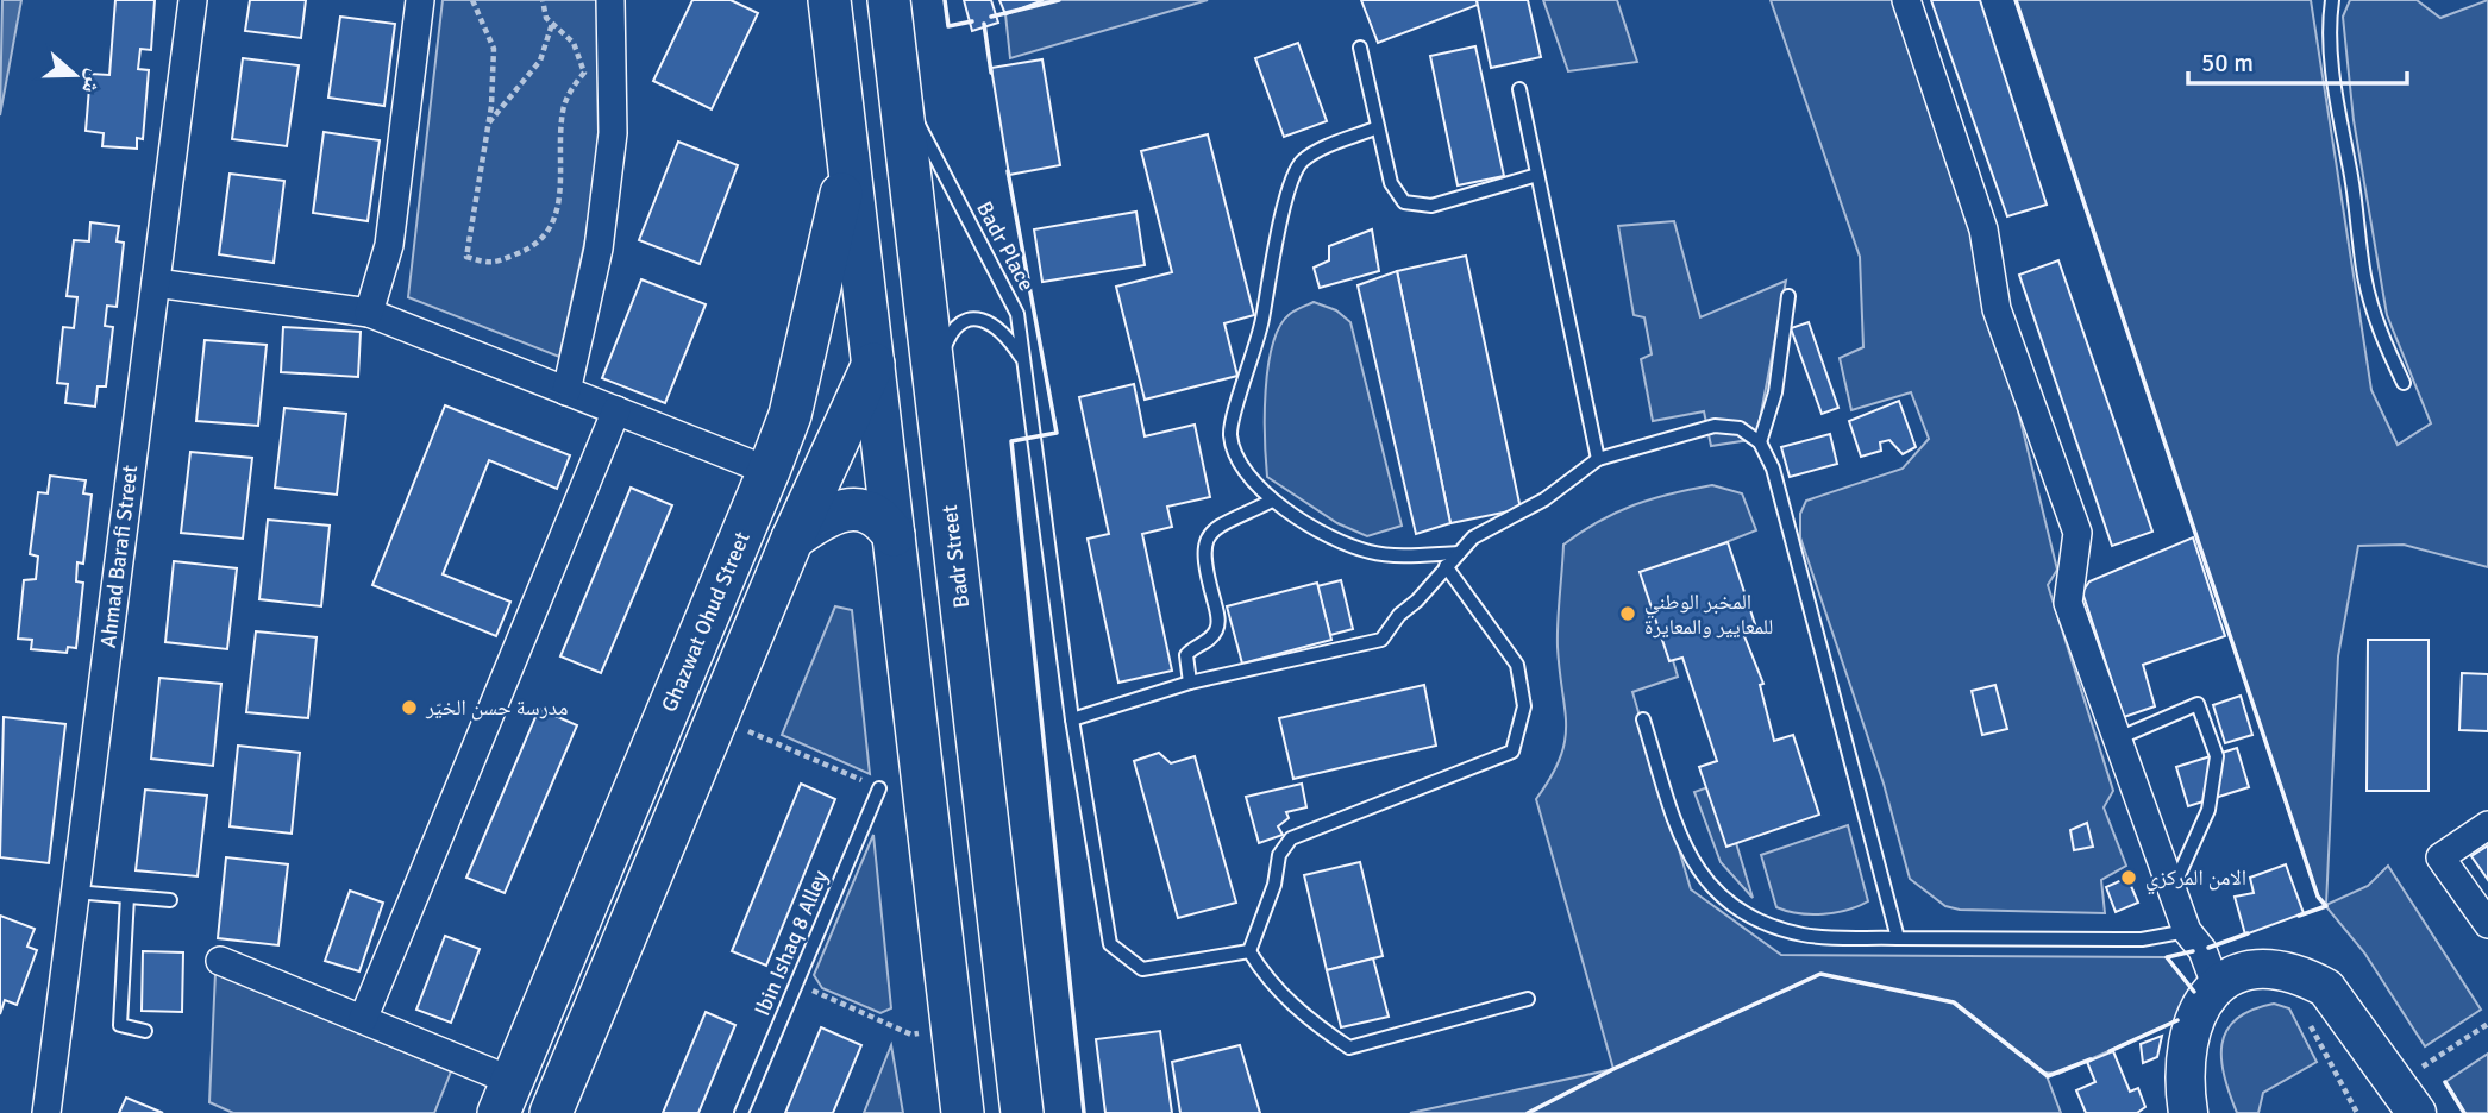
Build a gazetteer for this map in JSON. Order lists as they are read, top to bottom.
{
  "streets": {
    "main road": ["Badr Street", "Ghazwat Ohud Street"],
    "street": ["Ahmad Barafi Street"],
    "lane": ["Badr Place", "Ibin Ishaq 8 Alley"]
  },
  "crossings": [
    ["Badr Place", "Badr Street"]
  ],
  "places": ["المخبر الوطني للمعايير والمعايرة", "مدرسة حسن الخيّر", "الامن المركزي"],
  "scale_bar": "50 m",
  "north": "right"
}
